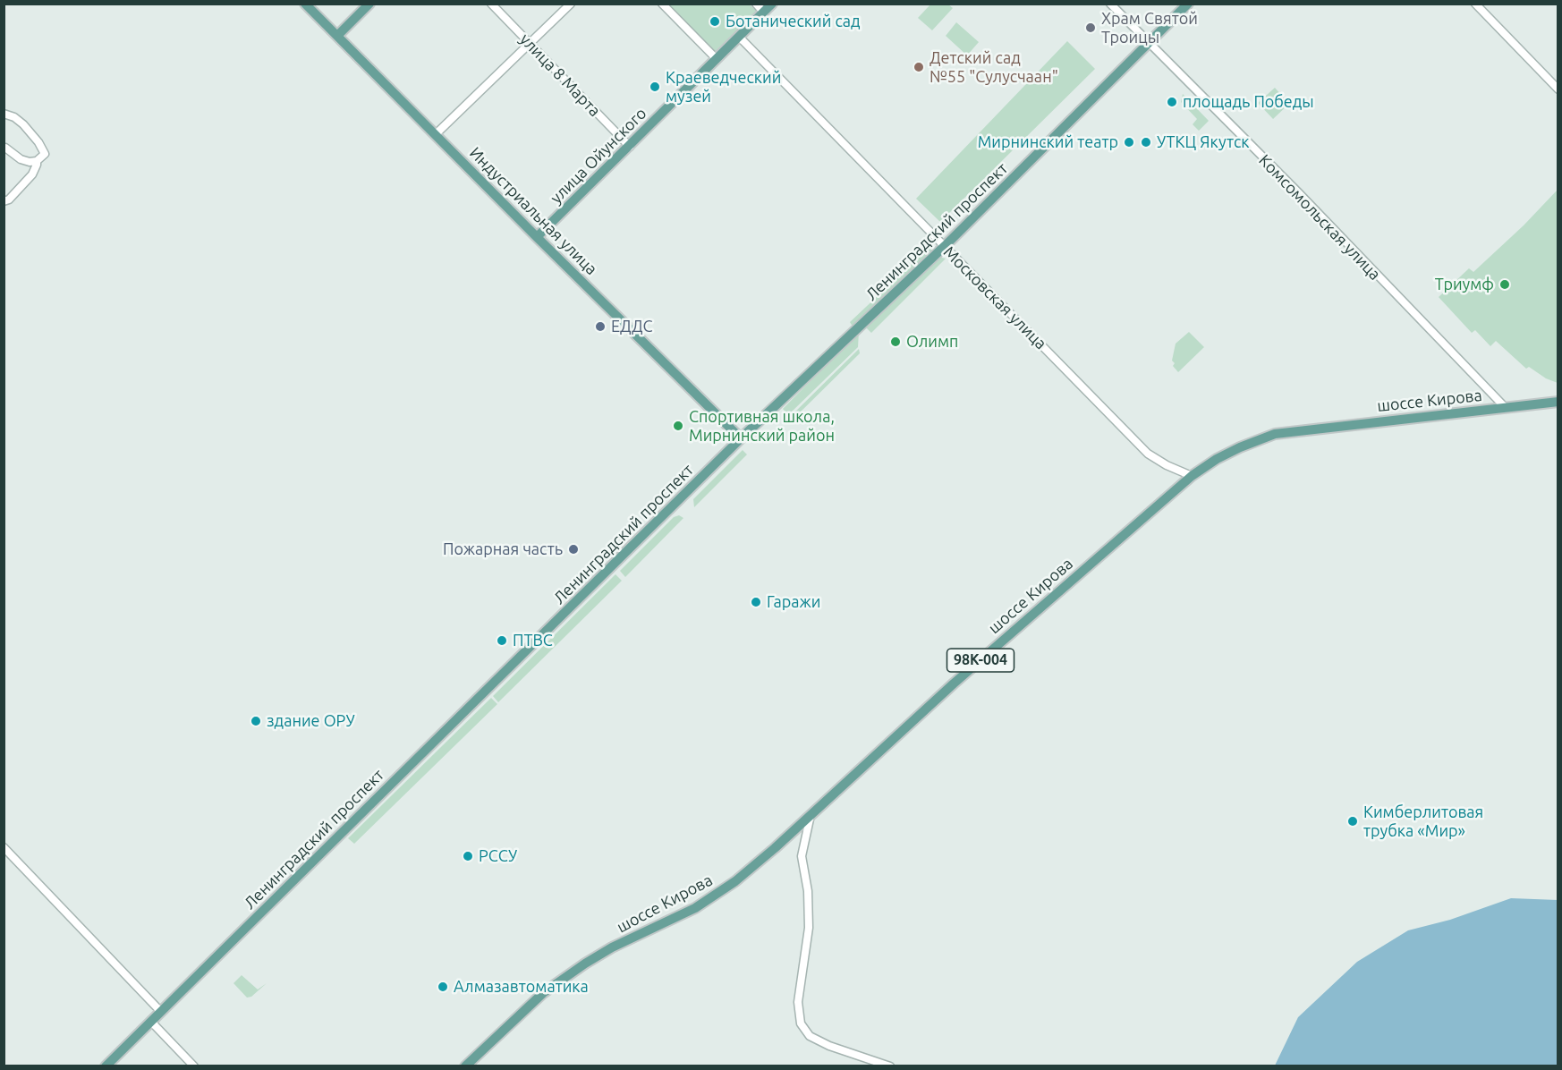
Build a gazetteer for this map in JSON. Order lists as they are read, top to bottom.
{
  "streets": {
    "main road": [
      "улица Ойунского",
      "Индустриальная улица",
      "Ленинградский проспект",
      "шоссе Кирова",
      "98К-004"
    ],
    "street": ["улица 8 Марта", "Комсомольская улица", "Московская улица"]
  },
  "crossings": [
    ["улица 8 Марта", "улица Ойунского"],
    ["улица Ойунского", "Индустриальная улица"],
    ["улица Ойунского", "Московская улица"],
    ["Индустриальная улица", "Ленинградский проспект"],
    ["Комсомольская улица", "Ленинградский проспект"],
    ["Комсомольская улица", "шоссе Кирова"],
    ["Ленинградский проспект", "Московская улица"],
    ["Московская улица", "шоссе Кирова"]
  ],
  "places": [
    "Ботанический сад",
    "Храм Святой Троицы",
    "Детский сад №55 \"Сулусчаан\"",
    "Краеведческий музей",
    "площадь Победы",
    "Мирнинский театр",
    "УТКЦ Якутск",
    "Триумф",
    "ЕДДС",
    "Олимп",
    "Спортивная школа, Мирнинский район",
    "Пожарная часть",
    "Гаражи",
    "ПТВС",
    "здание ОРУ",
    "Кимберлитовая трубка «Мир»",
    "РССУ",
    "Алмазавтоматика"
  ]
}
